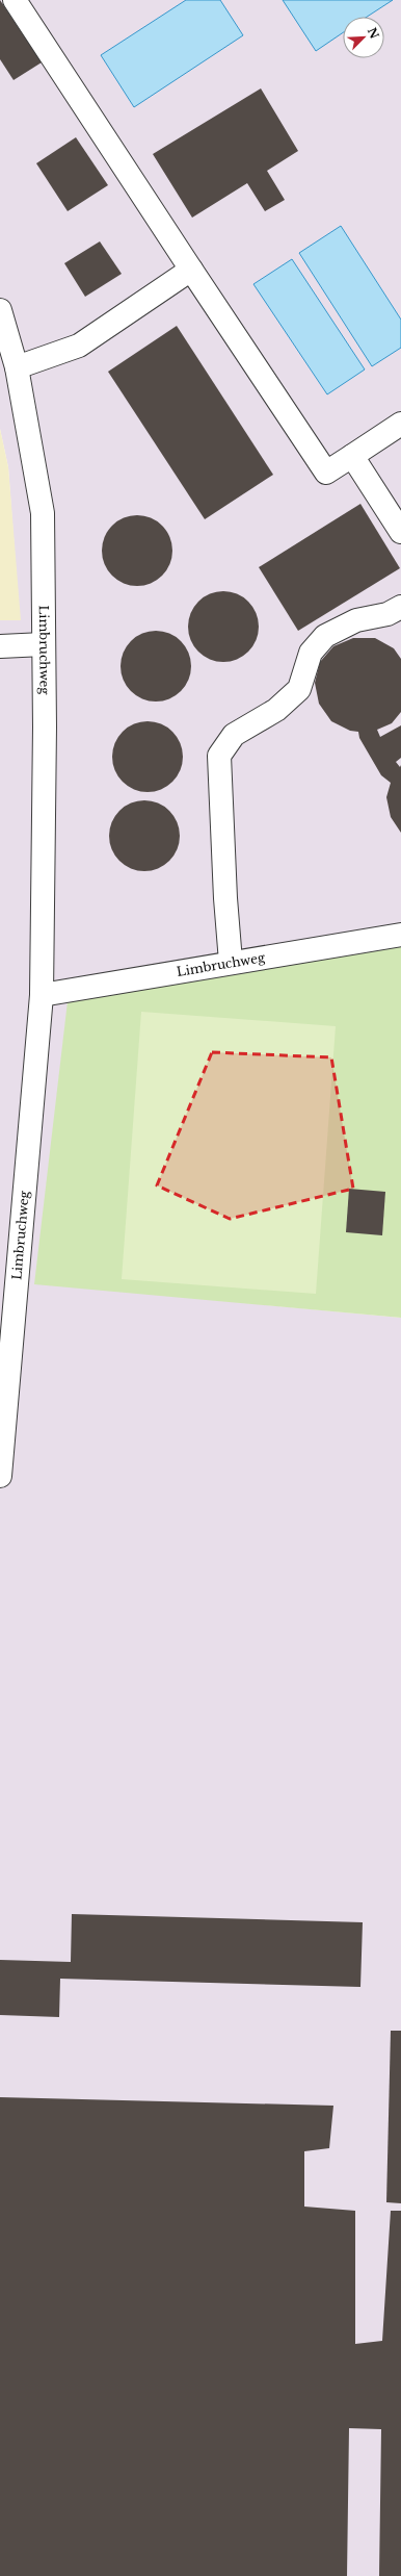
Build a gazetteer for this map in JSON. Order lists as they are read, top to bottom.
{
  "streets": {
    "street": ["Limbruchweg"]
  },
  "north": "top right"
}
